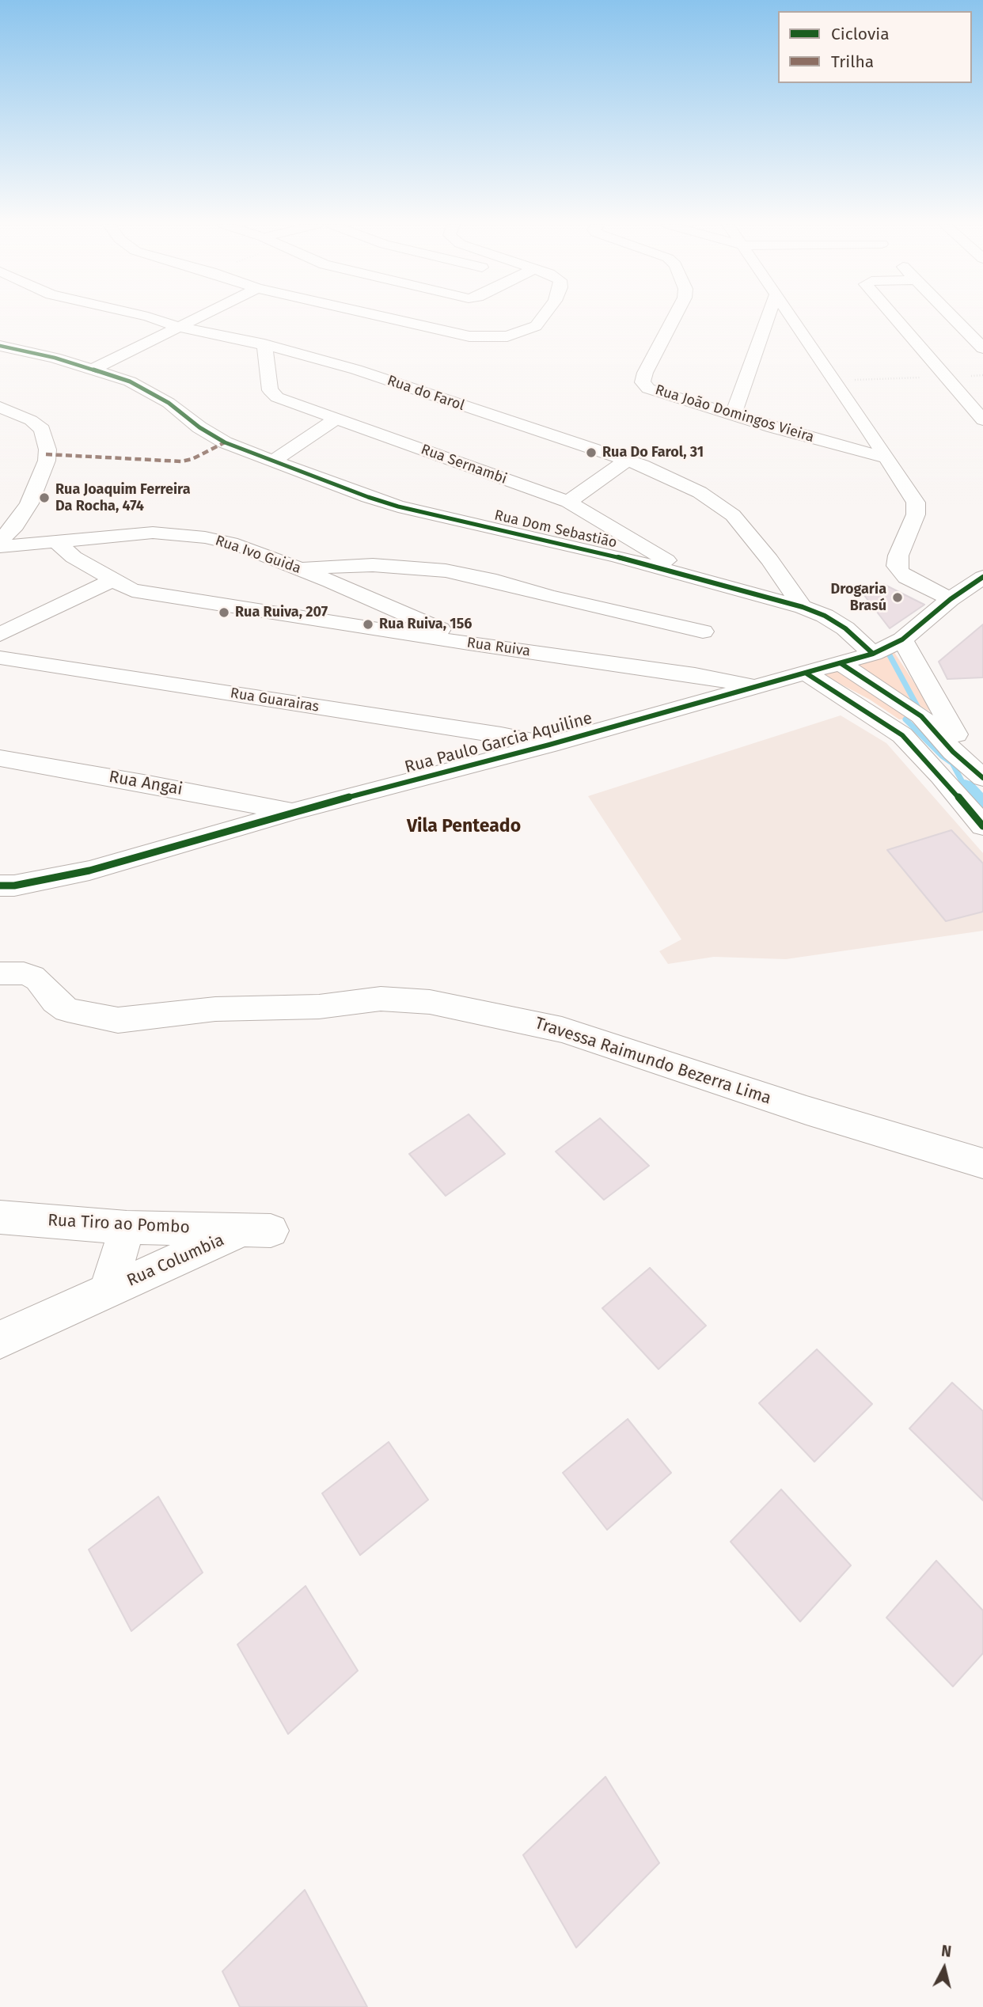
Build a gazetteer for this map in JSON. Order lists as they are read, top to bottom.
{
  "streets": {
    "street": [
      "Rua do Farol",
      "Rua João Domingos Vieira",
      "Rua Sernambi",
      "Rua Dom Sebastião",
      "Rua Ivo Guida",
      "Rua Ruiva",
      "Rua Guarairas",
      "Rua Paulo Garcia Aquiline",
      "Rua Angai",
      "Travessa Raimundo Bezerra Lima",
      "Rua Tiro ao Pombo",
      "Rua Columbia"
    ]
  },
  "crossings": [
    ["Rua do Farol", "Rua Sernambi"],
    ["Rua do Farol", "Rua Dom Sebastião"],
    ["Rua Sernambi", "Rua Dom Sebastião"],
    ["Rua Dom Sebastião", "Rua Paulo Garcia Aquiline"],
    ["Rua Ivo Guida", "Rua Ruiva"],
    ["Rua Ruiva", "Rua Paulo Garcia Aquiline"],
    ["Rua Guarairas", "Rua Paulo Garcia Aquiline"],
    ["Rua Paulo Garcia Aquiline", "Rua Angai"],
    ["Rua Tiro ao Pombo", "Rua Columbia"]
  ],
  "districts": ["Vila Penteado"],
  "places": [
    "Rua Do Farol, 31",
    "Rua Joaquim Ferreira Da Rocha, 474",
    "Drogaria Brasú",
    "Rua Ruiva, 207",
    "Rua Ruiva, 156"
  ],
  "legend": ["Ciclovia", "Trilha"],
  "north": "top"
}
